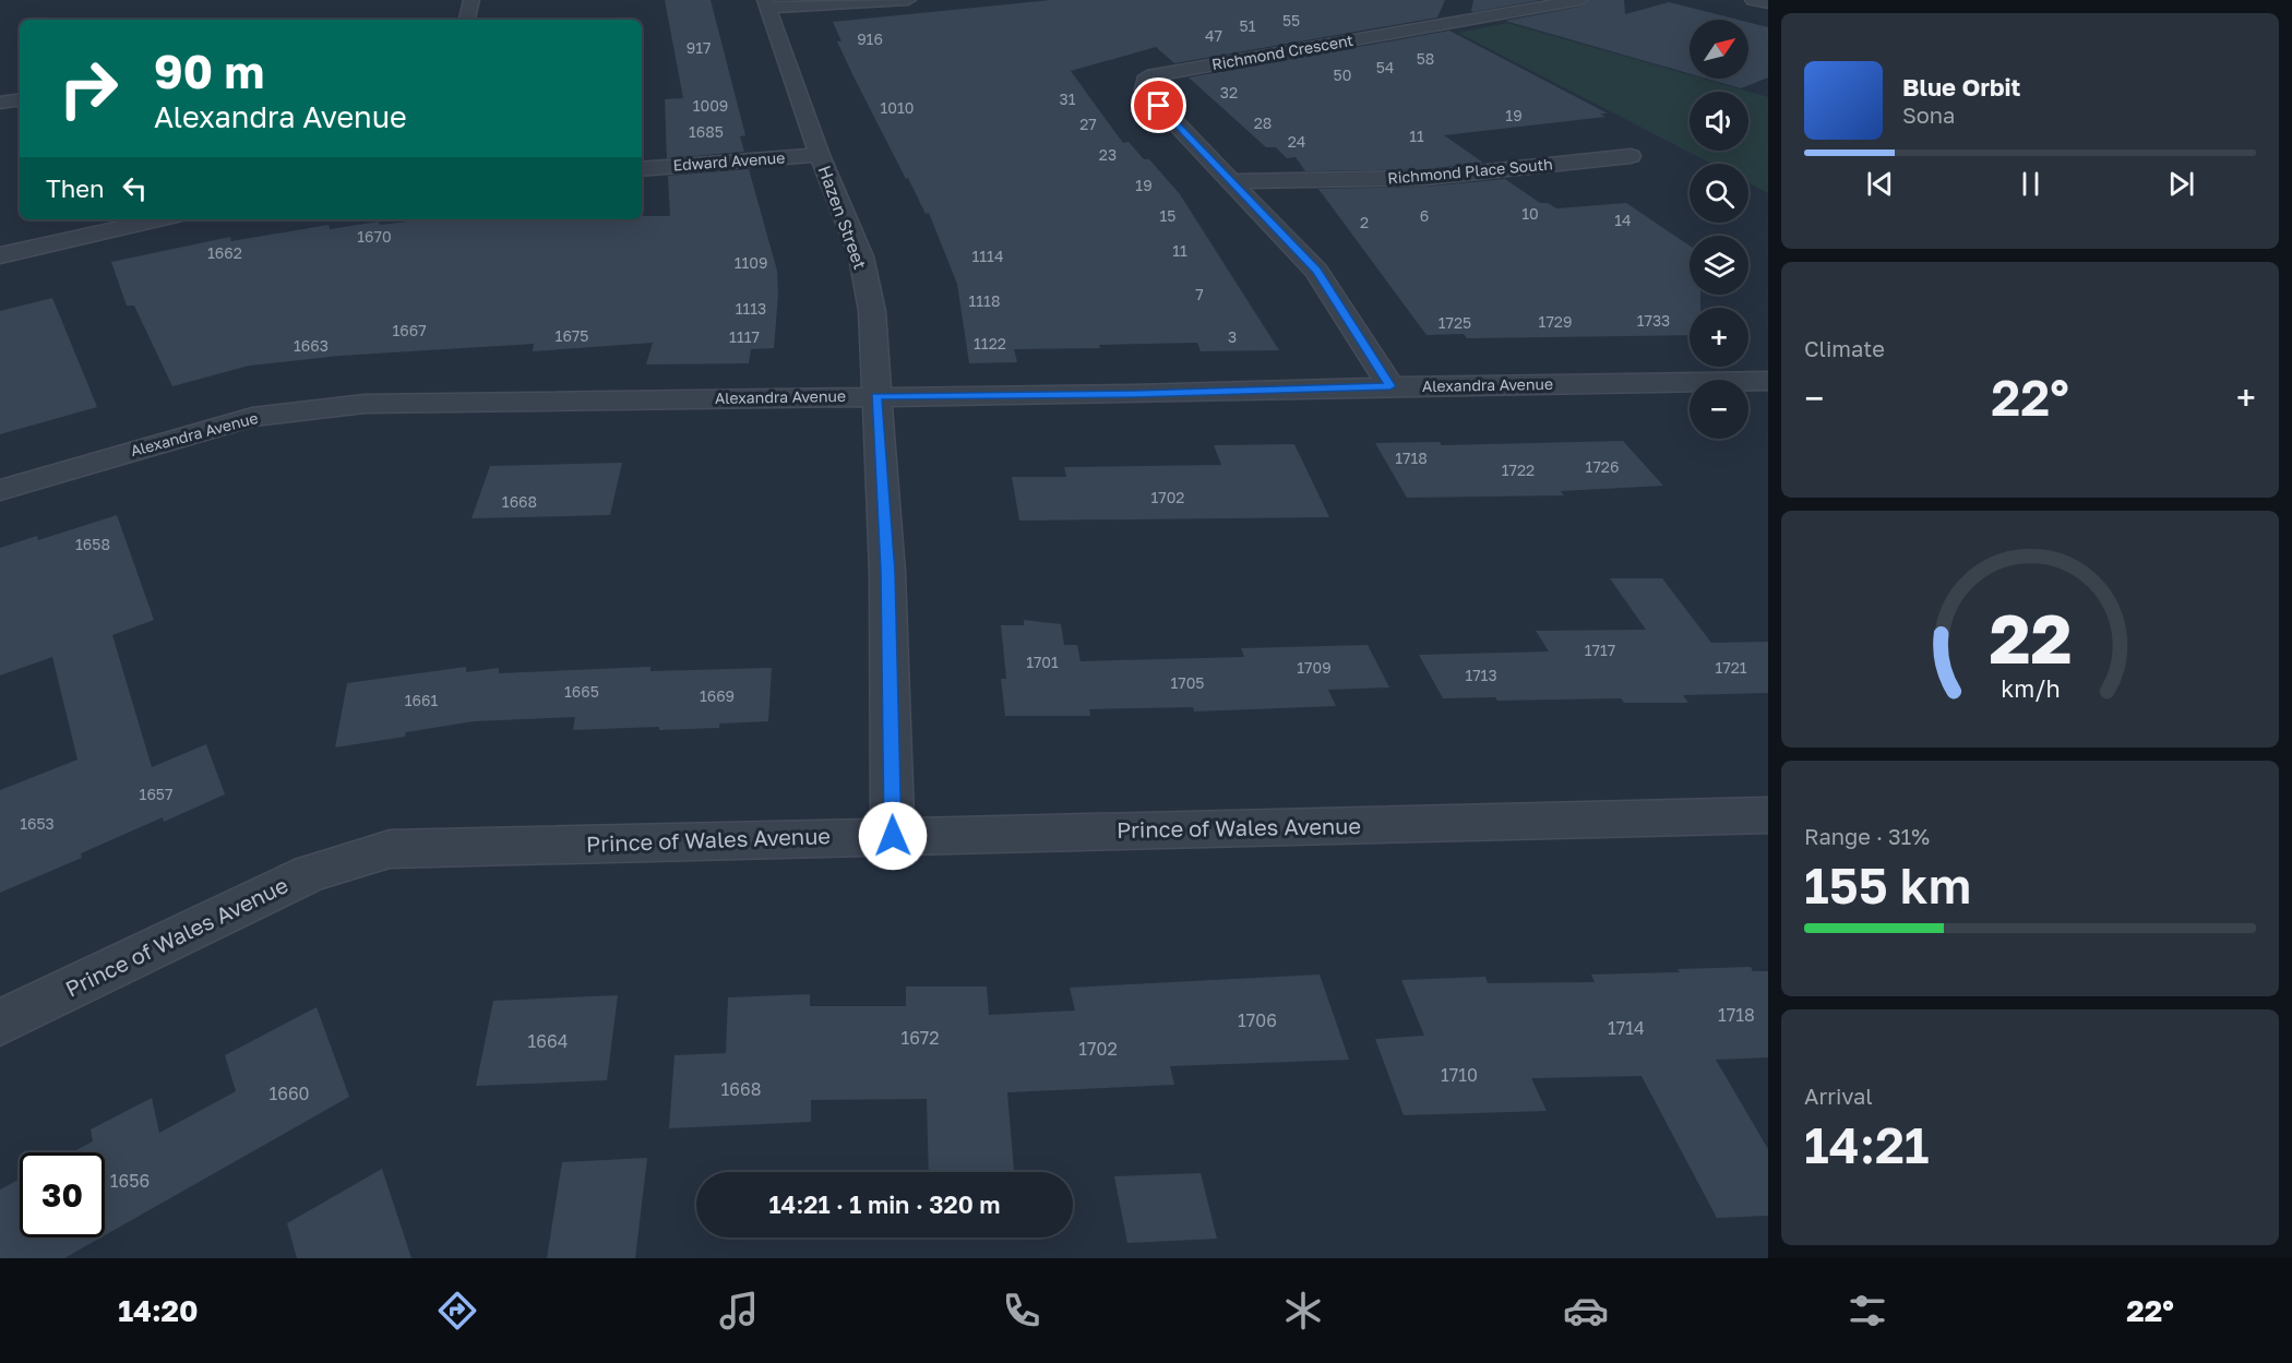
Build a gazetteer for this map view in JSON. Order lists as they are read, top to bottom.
{
  "streets": {
    "street": [
      "Richmond Crescent",
      "Edward Avenue",
      "Richmond Place South",
      "Hazen Street",
      "Alexandra Avenue",
      "Prince of Wales Avenue"
    ]
  },
  "crossings": [
    ["Richmond Crescent", "Richmond Place South"],
    ["Richmond Crescent", "Alexandra Avenue"],
    ["Edward Avenue", "Hazen Street"],
    ["Hazen Street", "Alexandra Avenue"],
    ["Hazen Street", "Prince of Wales Avenue"]
  ],
  "house_numbers": [
    "55",
    "51",
    "47",
    "916",
    "917",
    "58",
    "54",
    "50",
    "32",
    "31",
    "1009",
    "1010",
    "19",
    "28",
    "27",
    "1685",
    "11",
    "24",
    "23",
    "19",
    "10",
    "15",
    "6",
    "14",
    "2",
    "1670",
    "11",
    "1662",
    "1114",
    "1109",
    "7",
    "1118",
    "1113",
    "1733",
    "1729",
    "1725",
    "1667",
    "1675",
    "1117",
    "3",
    "1122",
    "1663",
    "1718",
    "1726",
    "1722",
    "1702",
    "1668",
    "1658",
    "1717",
    "1701",
    "1709",
    "1721",
    "1713",
    "1705",
    "1665",
    "1669",
    "1661",
    "1657",
    "1653",
    "1718",
    "1706",
    "1714",
    "1672",
    "1664",
    "1702",
    "1710",
    "1668",
    "1660",
    "1656"
  ],
  "north": "top right",
  "page": {
    "map_buttons": ["+", "−"],
    "turn": ["90 m", "Alexandra Avenue"],
    "song": ["Blue Orbit", "Sona"],
    "then": "Then",
    "tile": [
      "Climate",
      ["Range · 31%", "155 km"],
      ["Arrival", "14:21"]
    ],
    "heat": ["−", "22°", "+"],
    "limit": "30",
    "trip": "14:21 · 1 min · 320 m",
    "tabs": ["14:20", "22°"],
    "gauge": ["22", "km/h"]
  }
}
